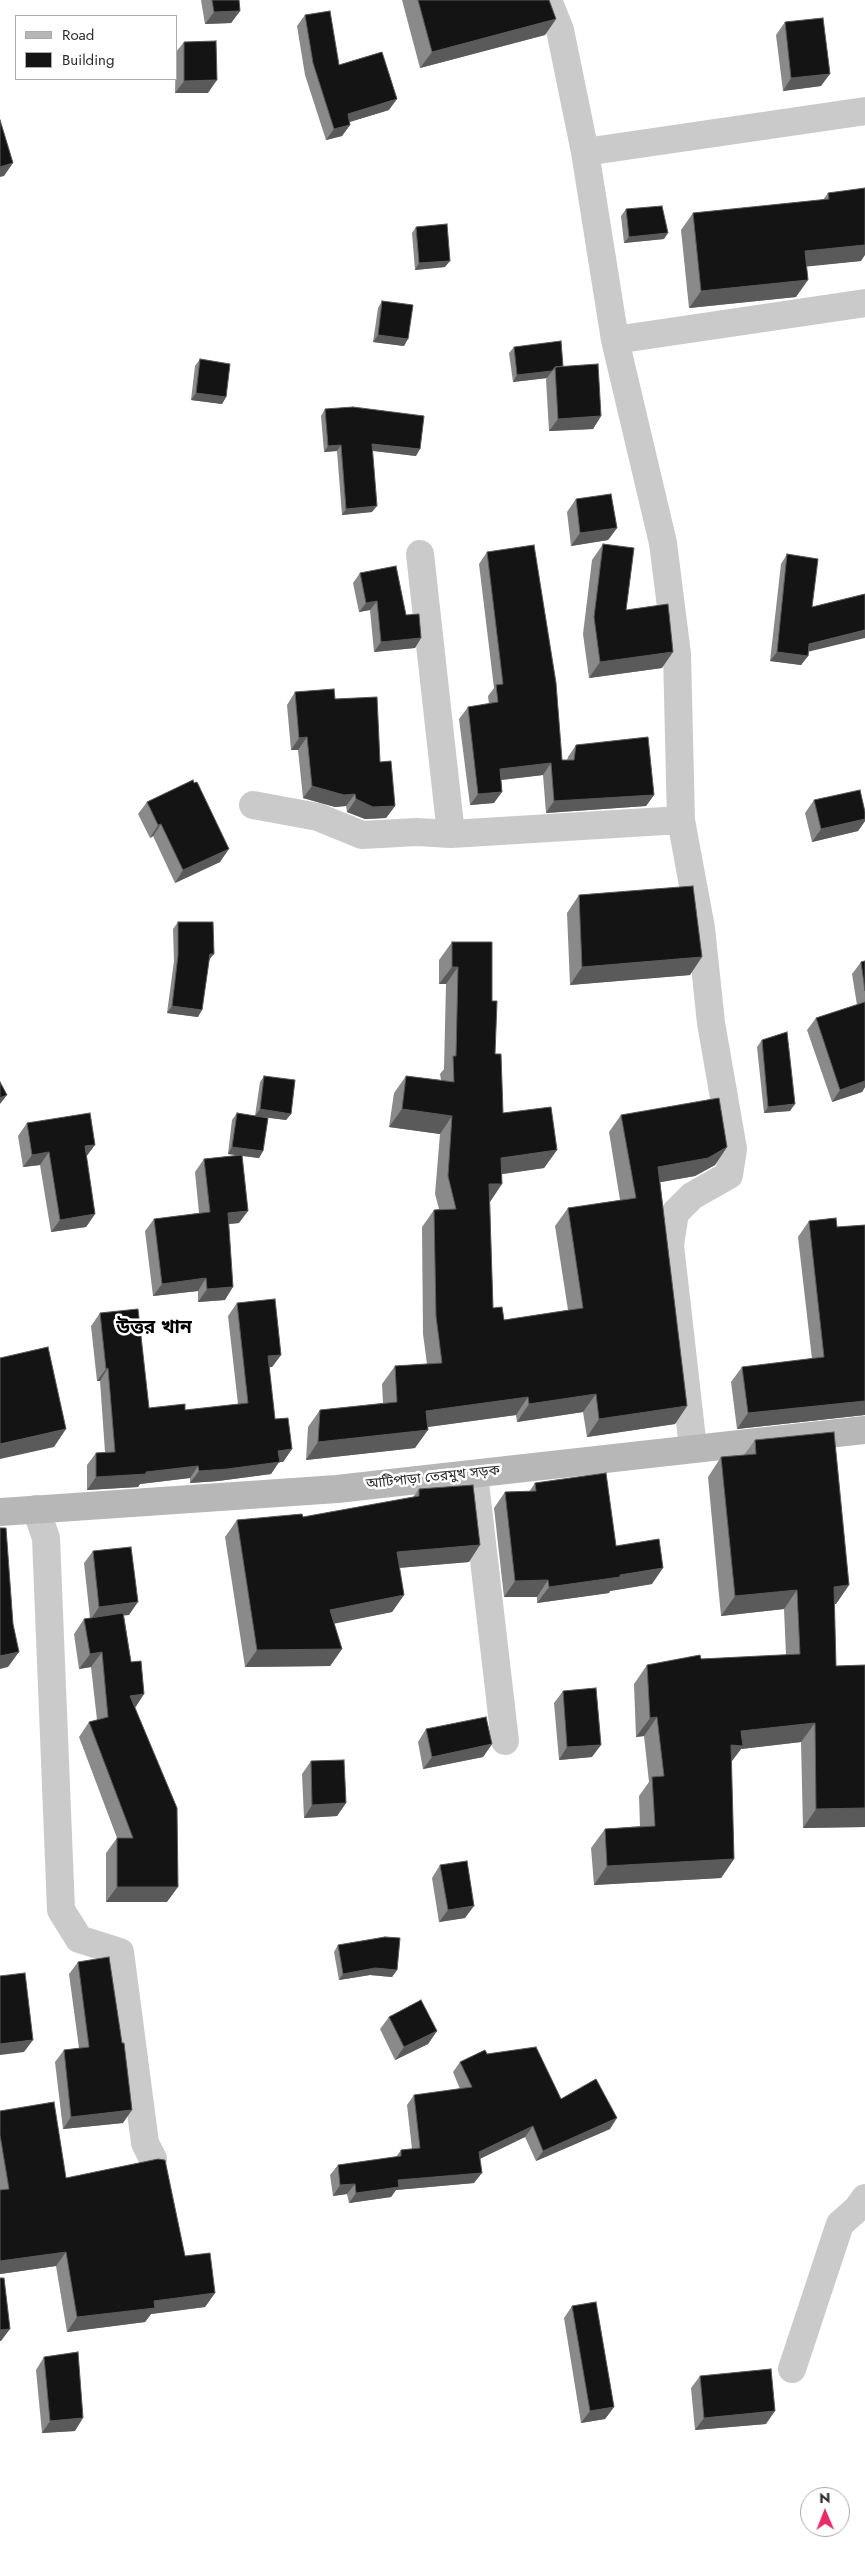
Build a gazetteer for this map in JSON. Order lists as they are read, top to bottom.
{
  "streets": {
    "main road": ["আটিপাড়া তেরমুখ সড়ক"]
  },
  "districts": ["উত্তর খান"],
  "legend": ["Road", "Building"],
  "north": "top"
}
